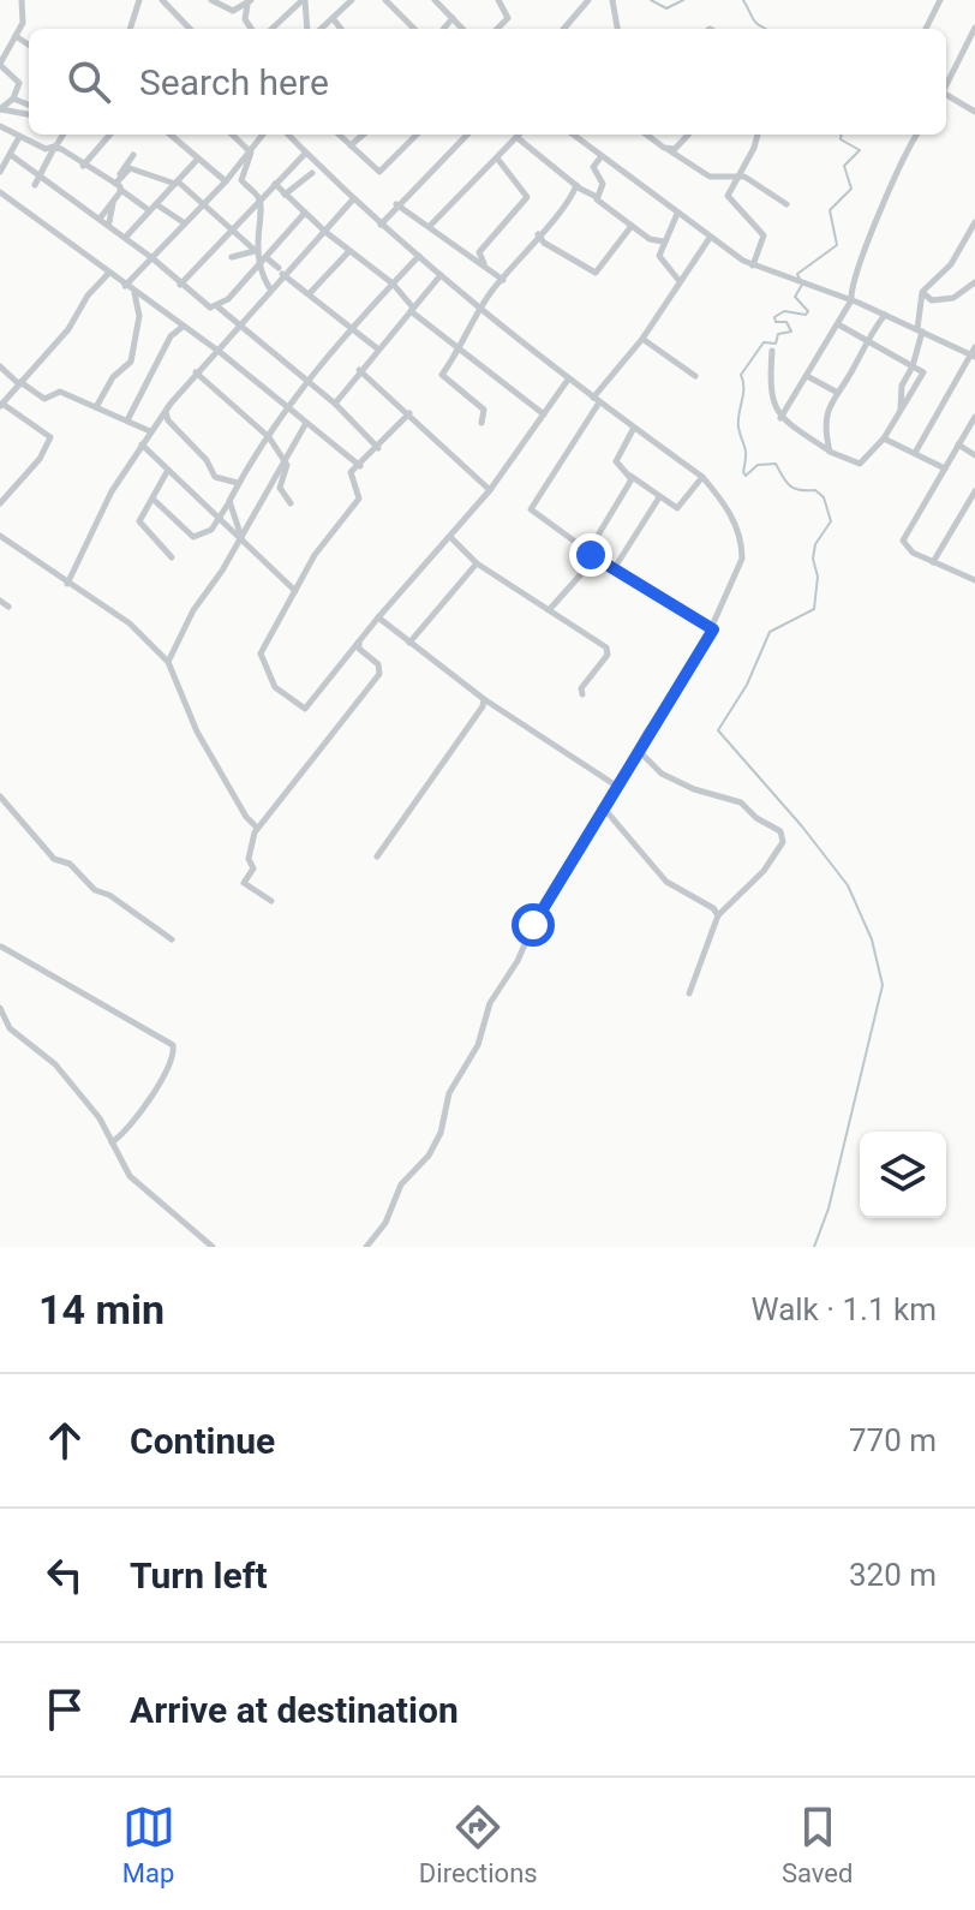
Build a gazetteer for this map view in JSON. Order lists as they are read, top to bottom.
{
  "page": {
    "search": "Search here",
    "heading": ["14 min", "Walk · 1.1 km"],
    "list": [
      ["Continue", "770 m"],
      ["Turn left", "320 m"],
      "Arrive at destination"
    ],
    "nav": ["Map", "Directions", "Saved"]
  }
}
